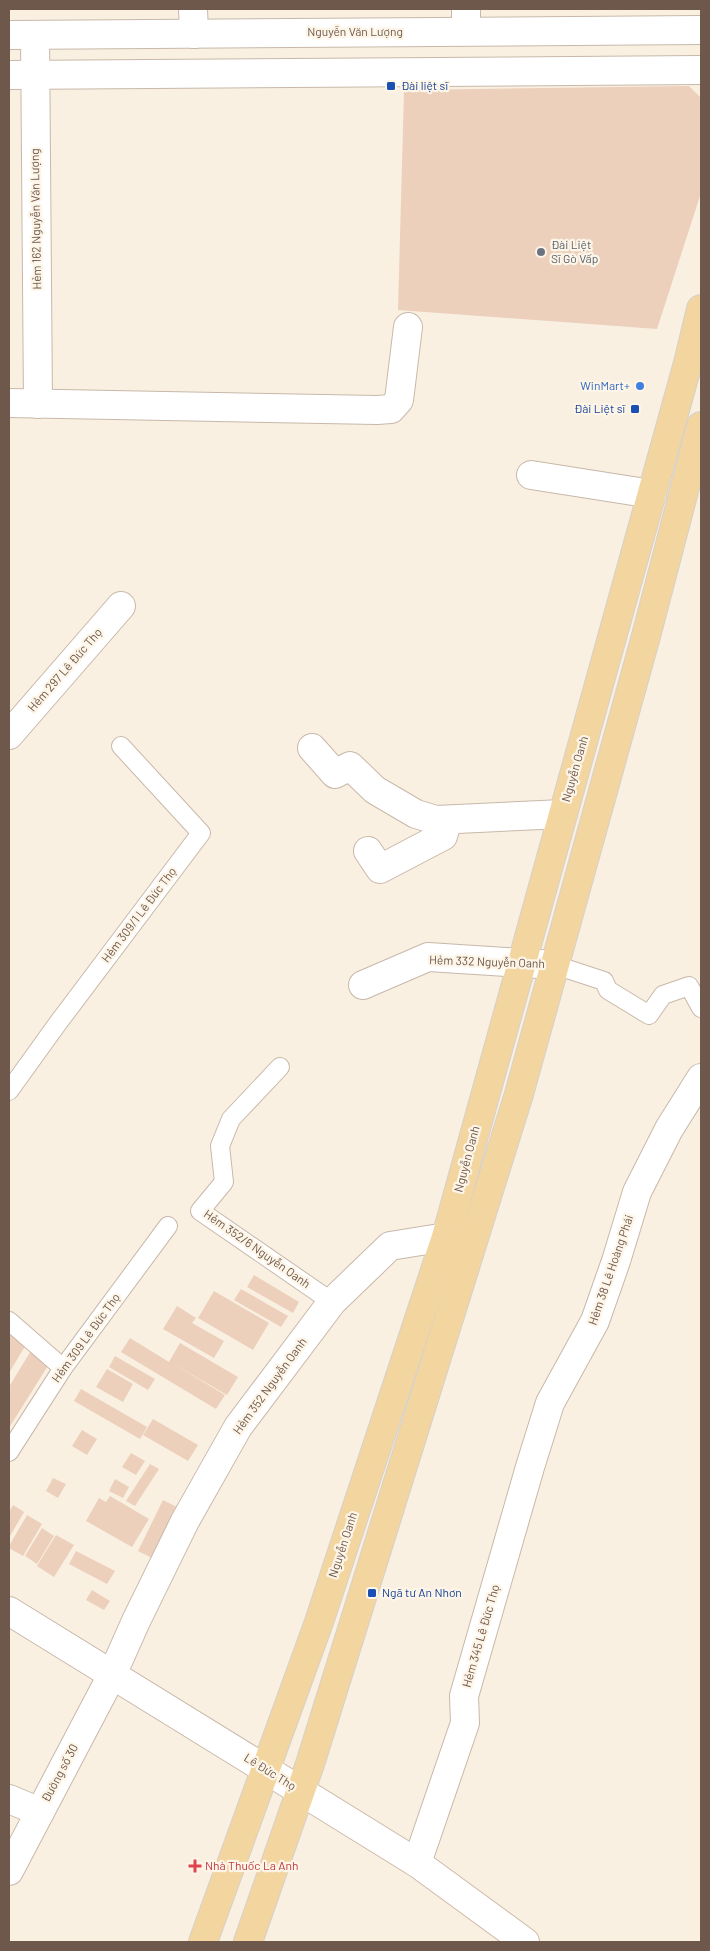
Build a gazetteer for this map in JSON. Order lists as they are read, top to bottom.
{
  "streets": {
    "main road": ["Nguyễn Oanh"],
    "street": [
      "Nguyễn Văn Lượng",
      "Hẻm 162 Nguyễn Văn Lượng",
      "Hẻm 297 Lê Đức Thọ",
      "Hẻm 332 Nguyễn Oanh",
      "Hẻm 38 Lê Hoàng Phái",
      "Hẻm 352 Nguyễn Oanh",
      "Hẻm 345 Lê Đức Thọ",
      "Lê Đức Thọ",
      "Đường số 30"
    ],
    "lane": ["Hẻm 309/1 Lê Đức Thọ", "Hẻm 352/6 Nguyễn Oanh", "Hẻm 309 Lê Đức Thọ"]
  },
  "crossings": [
    ["Nguyễn Văn Lượng", "Hẻm 162 Nguyễn Văn Lượng"],
    ["Nguyễn Oanh", "Hẻm 332 Nguyễn Oanh"],
    ["Nguyễn Oanh", "Hẻm 352 Nguyễn Oanh"],
    ["Nguyễn Oanh", "Lê Đức Thọ"],
    ["Hẻm 352/6 Nguyễn Oanh", "Hẻm 352 Nguyễn Oanh"],
    ["Hẻm 38 Lê Hoàng Phái", "Hẻm 345 Lê Đức Thọ"],
    ["Hẻm 352 Nguyễn Oanh", "Lê Đức Thọ"],
    ["Hẻm 352 Nguyễn Oanh", "Đường số 30"],
    ["Hẻm 345 Lê Đức Thọ", "Lê Đức Thọ"],
    ["Lê Đức Thọ", "Đường số 30"]
  ],
  "places": {
    "transit": ["Đài liệt sĩ", "Đài Liệt sĩ", "Ngã tư An Nhơn"],
    "other": ["Đài Liệt Sĩ Gò Vấp", "WinMart+"],
    "health": ["Nhà Thuốc La Anh"]
  }
}
